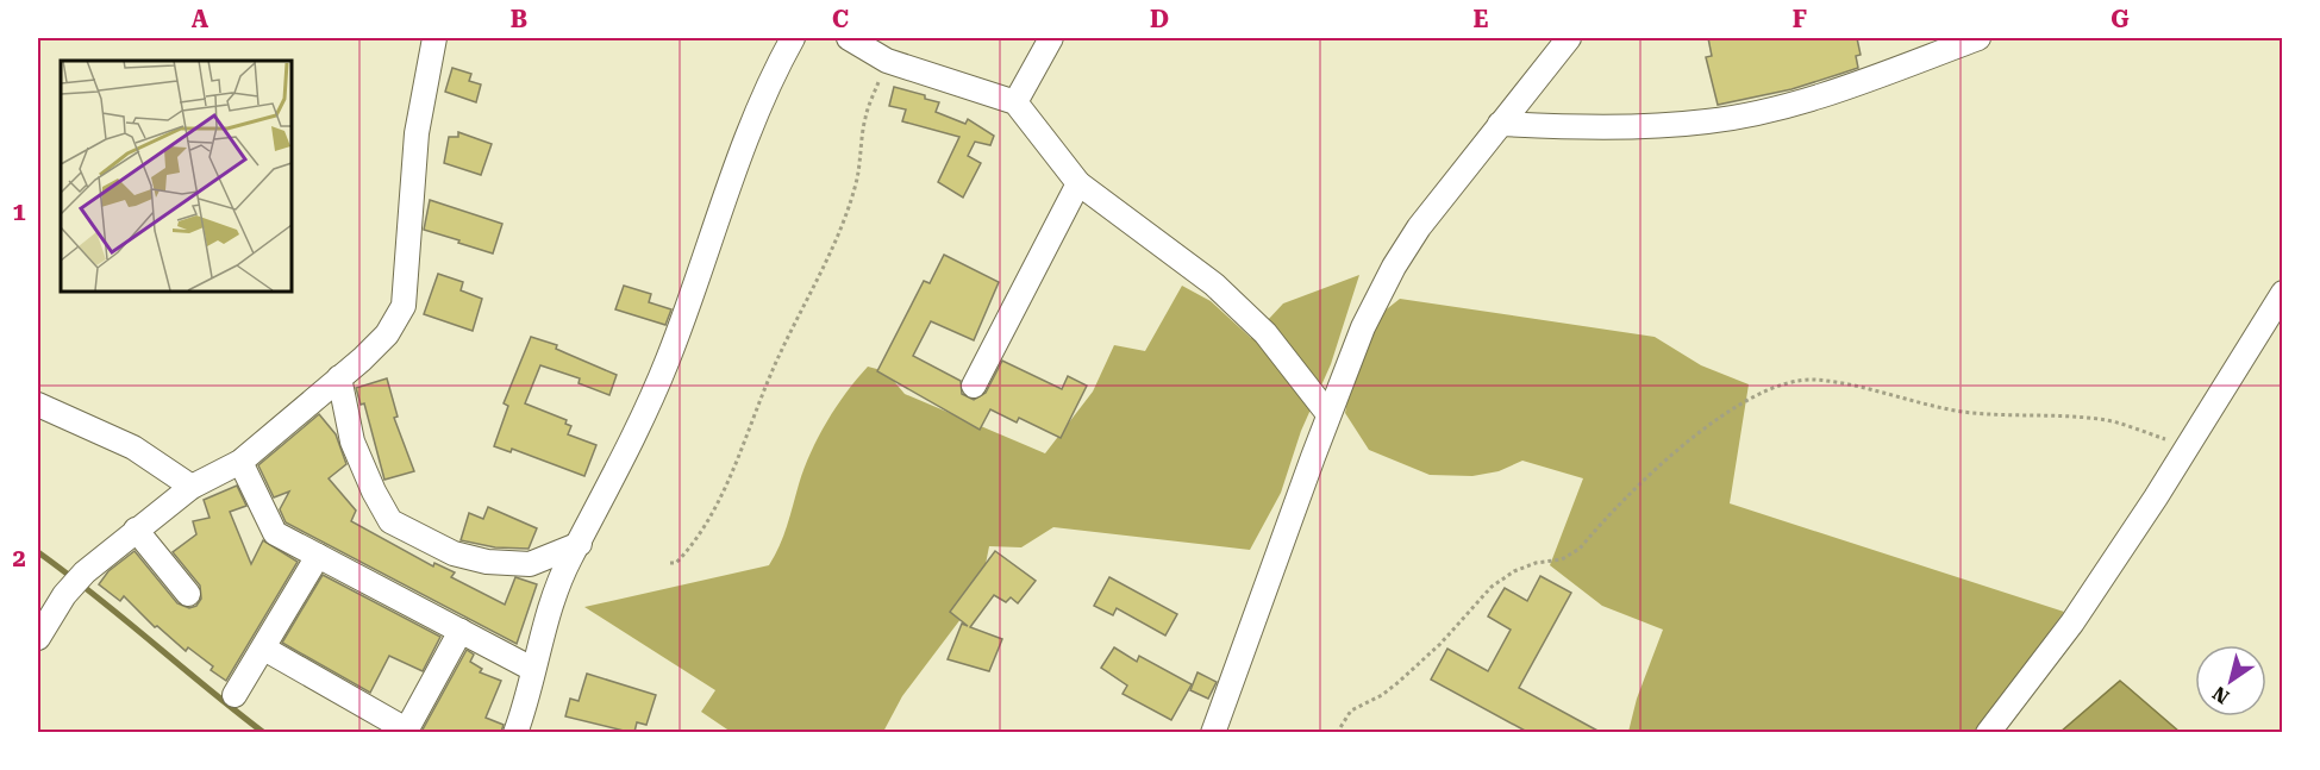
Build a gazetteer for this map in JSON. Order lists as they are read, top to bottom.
{
  "north": "bottom left",
  "grid": {
    "columns": [
      "A",
      "B",
      "C",
      "D",
      "E",
      "F",
      "G"
    ],
    "rows": ["1", "2"]
  }
}
